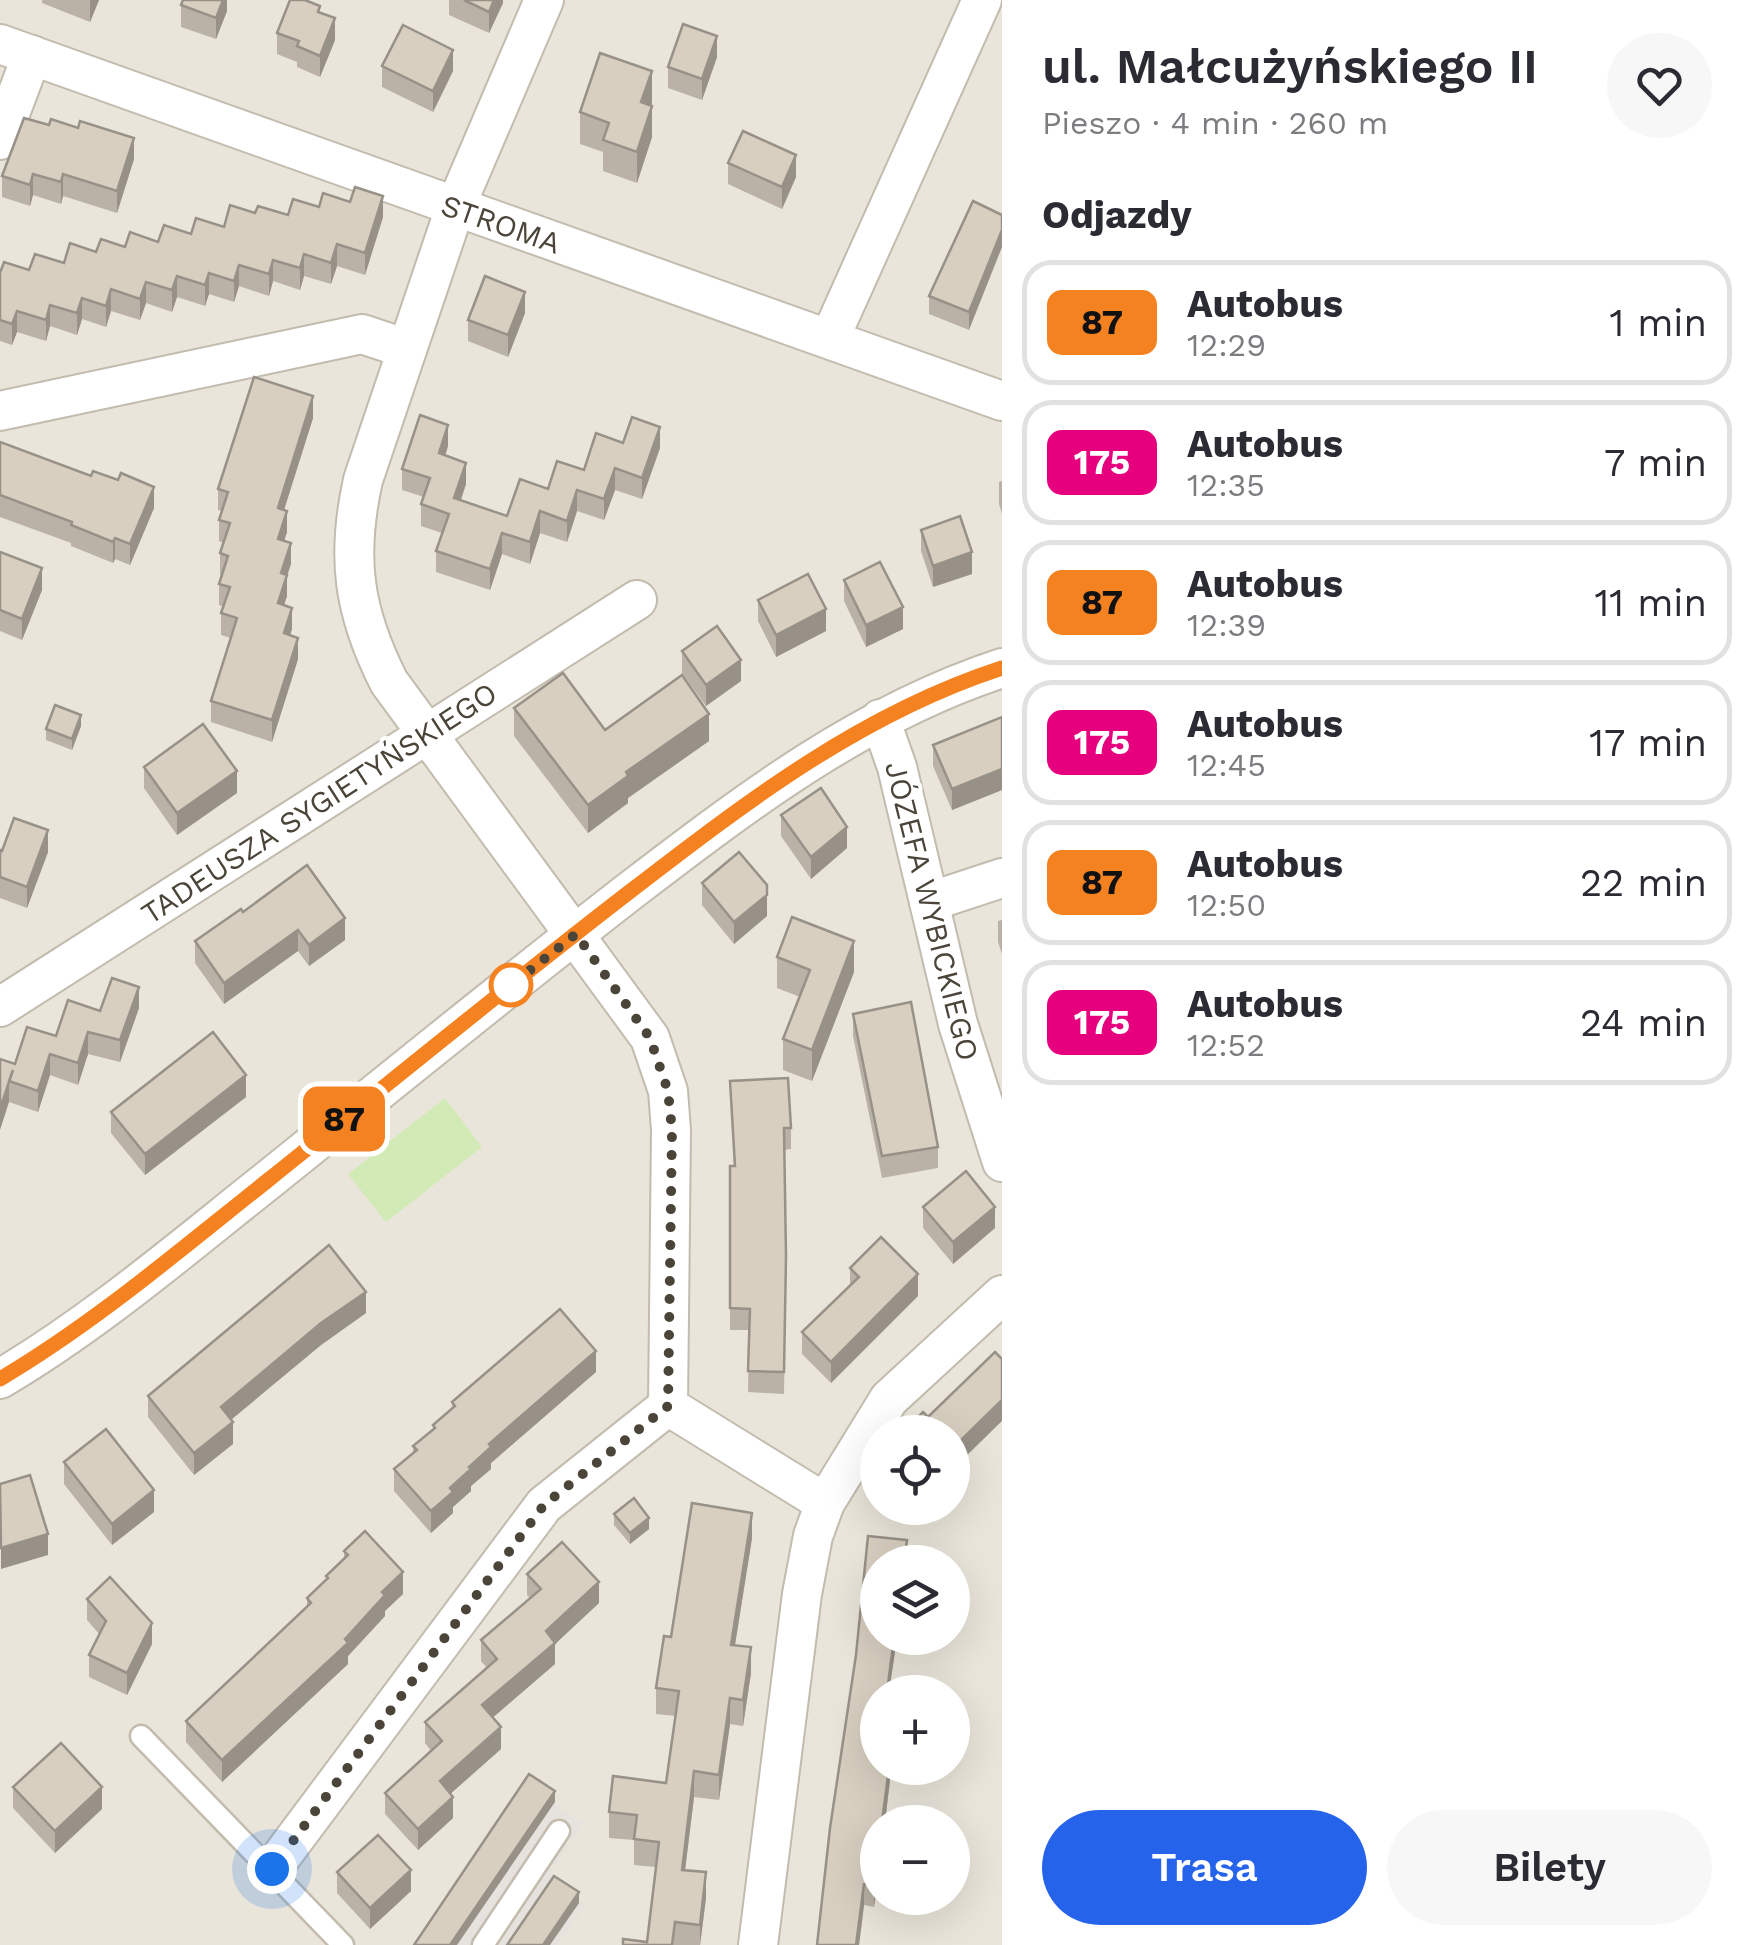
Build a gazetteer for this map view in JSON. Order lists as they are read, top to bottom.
{
  "streets": {
    "street": ["STROMA", "TADEUSZA SYGIETYŃSKIEGO", "JÓZEFA WYBICKIEGO"]
  },
  "lines": ["bus line 87"],
  "page": {
    "on_map": "87",
    "heading": [
      ["ul. Małcużyńskiego II", "Pieszo · 4 min · 260 m"],
      "Odjazdy"
    ],
    "list": [
      {
        "mark": "87",
        "name": "Autobus",
        "note": "12:29",
        "value": "1 min"
      },
      {
        "mark": "175",
        "name": "Autobus",
        "note": "12:35",
        "value": "7 min"
      },
      {
        "mark": "87",
        "name": "Autobus",
        "note": "12:39",
        "value": "11 min"
      },
      {
        "mark": "175",
        "name": "Autobus",
        "note": "12:45",
        "value": "17 min"
      },
      {
        "mark": "87",
        "name": "Autobus",
        "note": "12:50",
        "value": "22 min"
      },
      {
        "mark": "175",
        "name": "Autobus",
        "note": "12:52",
        "value": "24 min"
      }
    ],
    "map_buttons": ["+", "−"],
    "buttons": ["Trasa", "Bilety"]
  }
}
